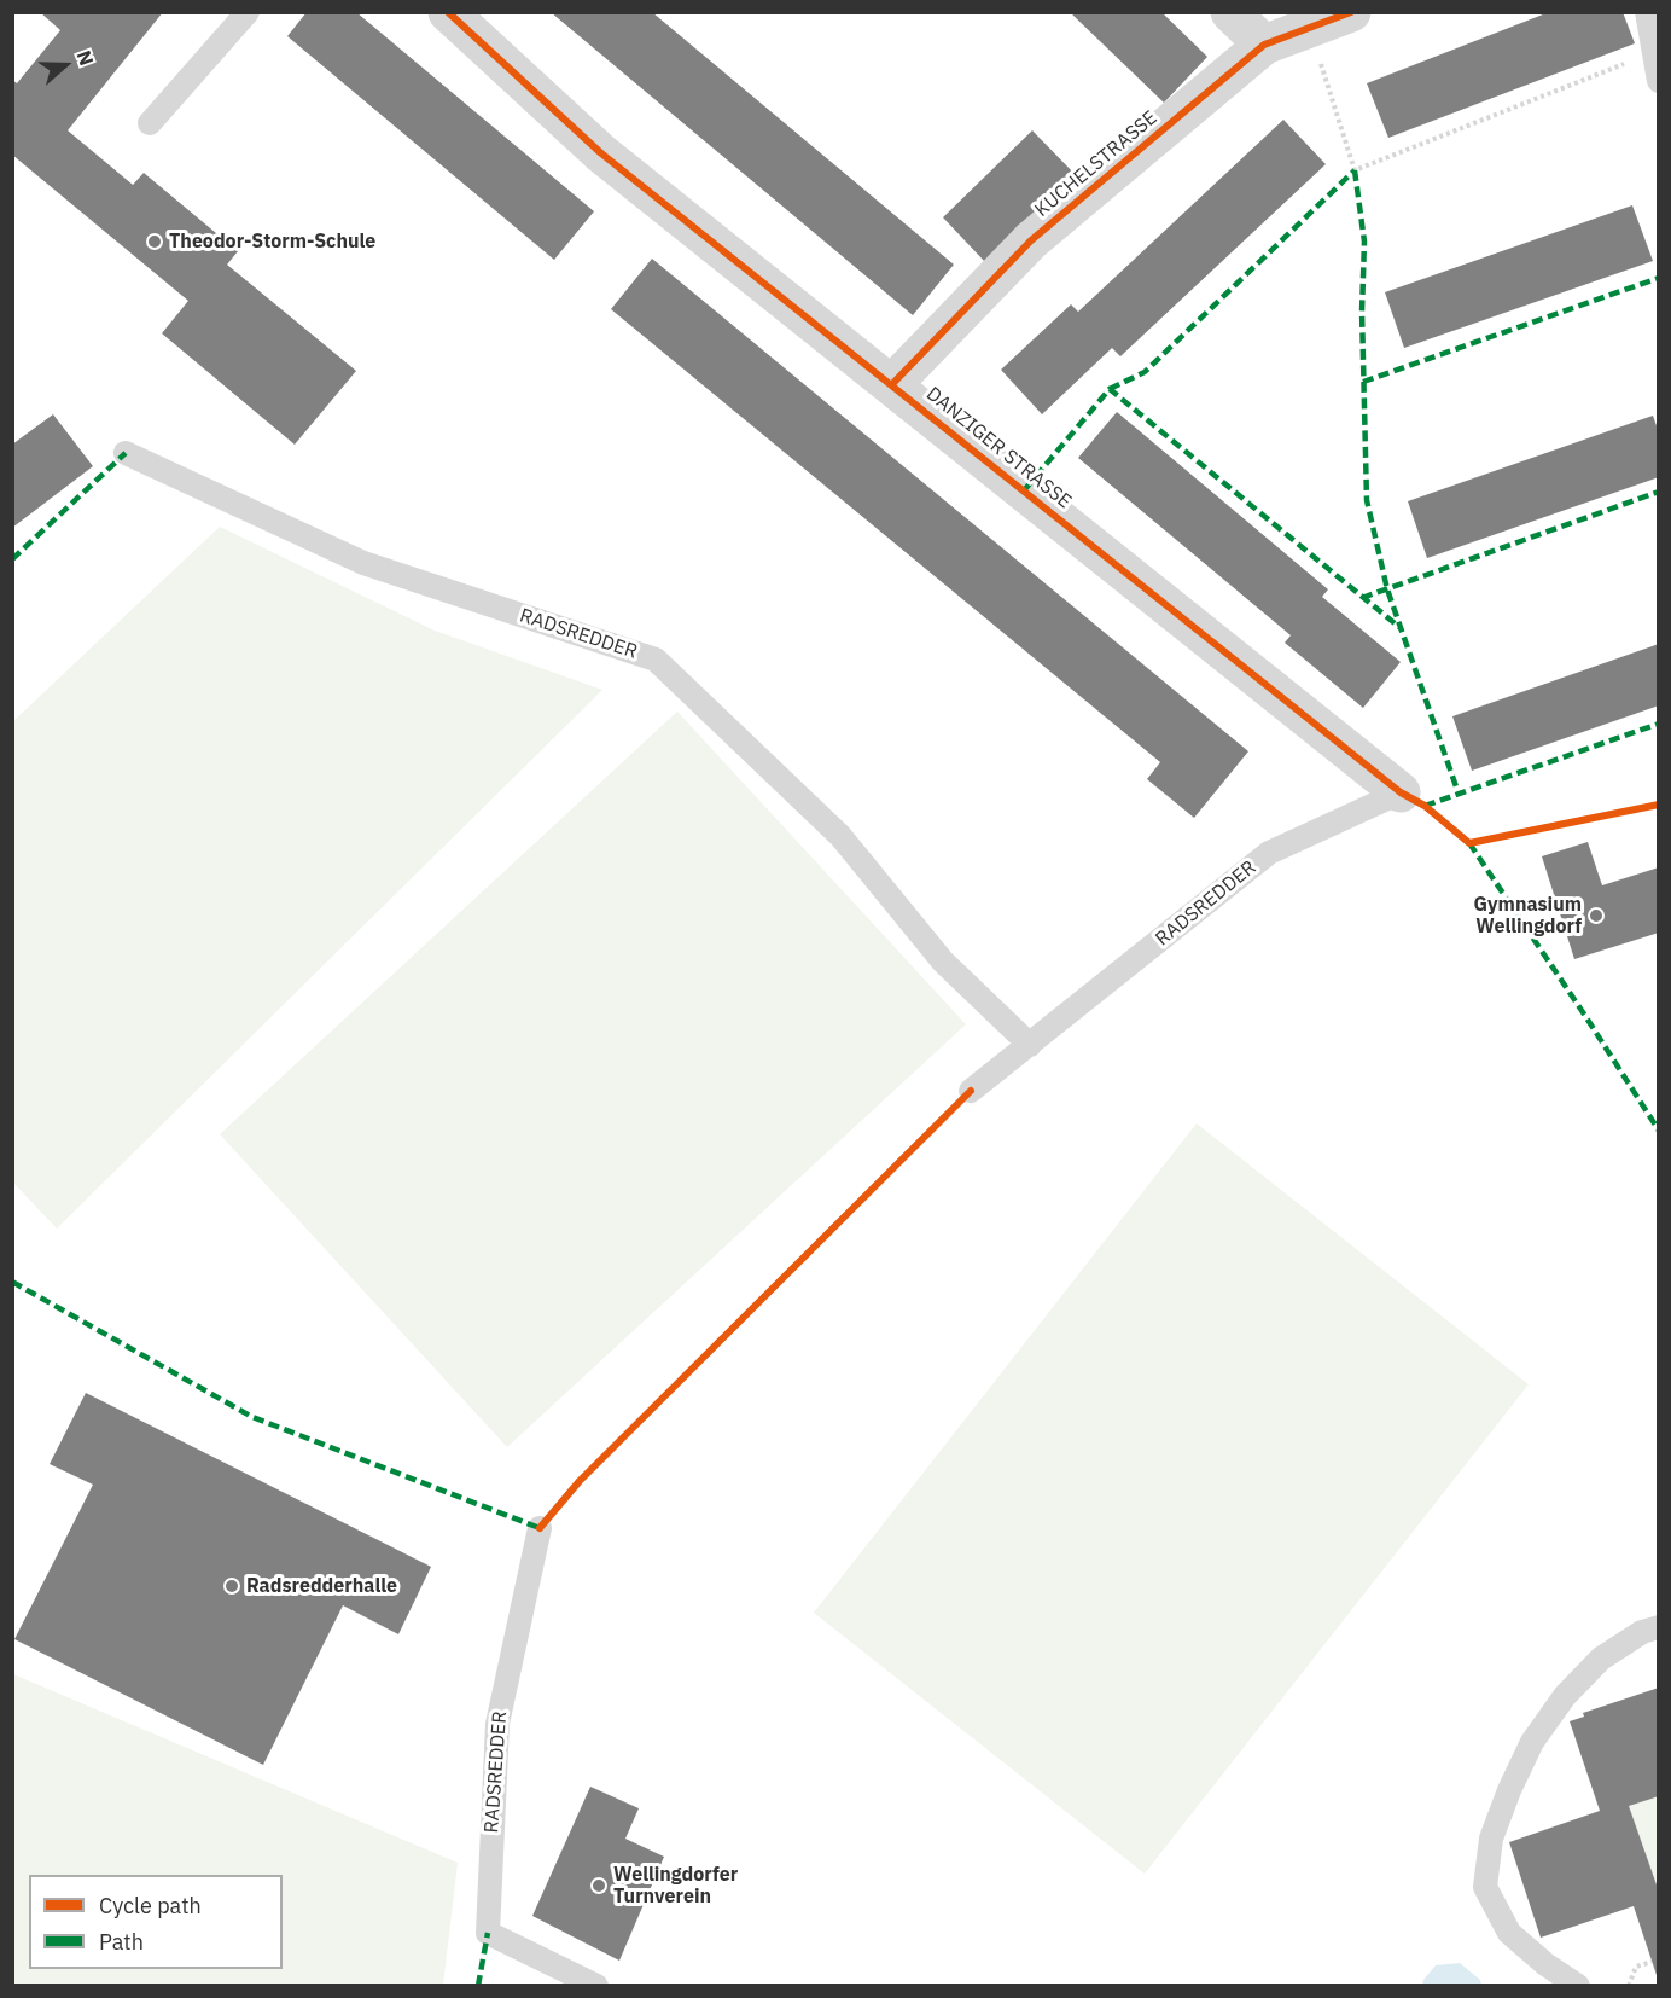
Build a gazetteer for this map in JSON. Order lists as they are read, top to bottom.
{
  "streets": {
    "street": ["KUCHELSTRASSE", "DANZIGER STRASSE"],
    "lane": ["RADSREDDER"]
  },
  "crossings": [
    ["KUCHELSTRASSE", "DANZIGER STRASSE"],
    ["DANZIGER STRASSE", "RADSREDDER"]
  ],
  "places": [
    "Theodor-Storm-Schule",
    "Gymnasium Wellingdorf",
    "Radsredderhalle",
    "Wellingdorfer Turnverein"
  ],
  "legend": ["Cycle path", "Path"],
  "north": "right"
}
